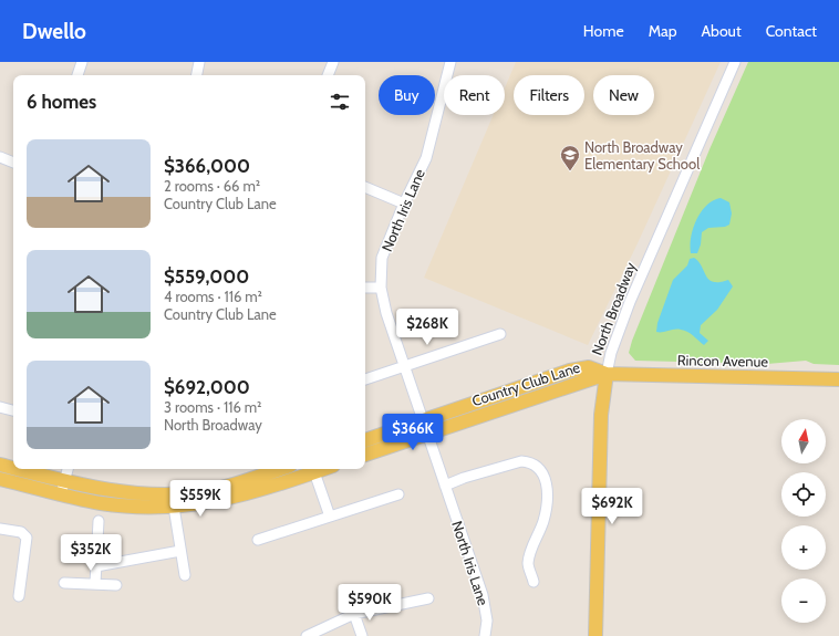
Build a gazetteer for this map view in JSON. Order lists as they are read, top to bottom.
{
  "streets": {
    "main road": ["North Broadway", "Rincon Avenue", "Country Club Lane"],
    "street": ["North Iris Lane"]
  },
  "crossings": [
    ["North Iris Lane", "Country Club Lane"],
    ["North Broadway", "Rincon Avenue"],
    ["North Broadway", "Country Club Lane"],
    ["Rincon Avenue", "Country Club Lane"]
  ],
  "places": {
    "school or university": ["North Broadway Elementary School"]
  },
  "north": "top",
  "page": {
    "header": "Dwello",
    "nav": [
      "Home",
      "Map",
      "About",
      "Contact"
    ],
    "chip": [
      "Buy",
      "Rent",
      "Filters",
      "New"
    ],
    "heading": "6 homes",
    "list": [
      {
        "name": "$366,000",
        "note": "2 rooms · 66 m² · Country Club Lane"
      },
      {
        "name": "$559,000",
        "note": "4 rooms · 116 m² · Country Club Lane"
      },
      {
        "name": "$692,000",
        "note": "3 rooms · 116 m² · North Broadway"
      }
    ],
    "price": [
      "$268K",
      "$366K",
      "$559K",
      "$692K",
      "$352K",
      "$590K"
    ],
    "map_buttons": ["+", "−"]
  }
}
